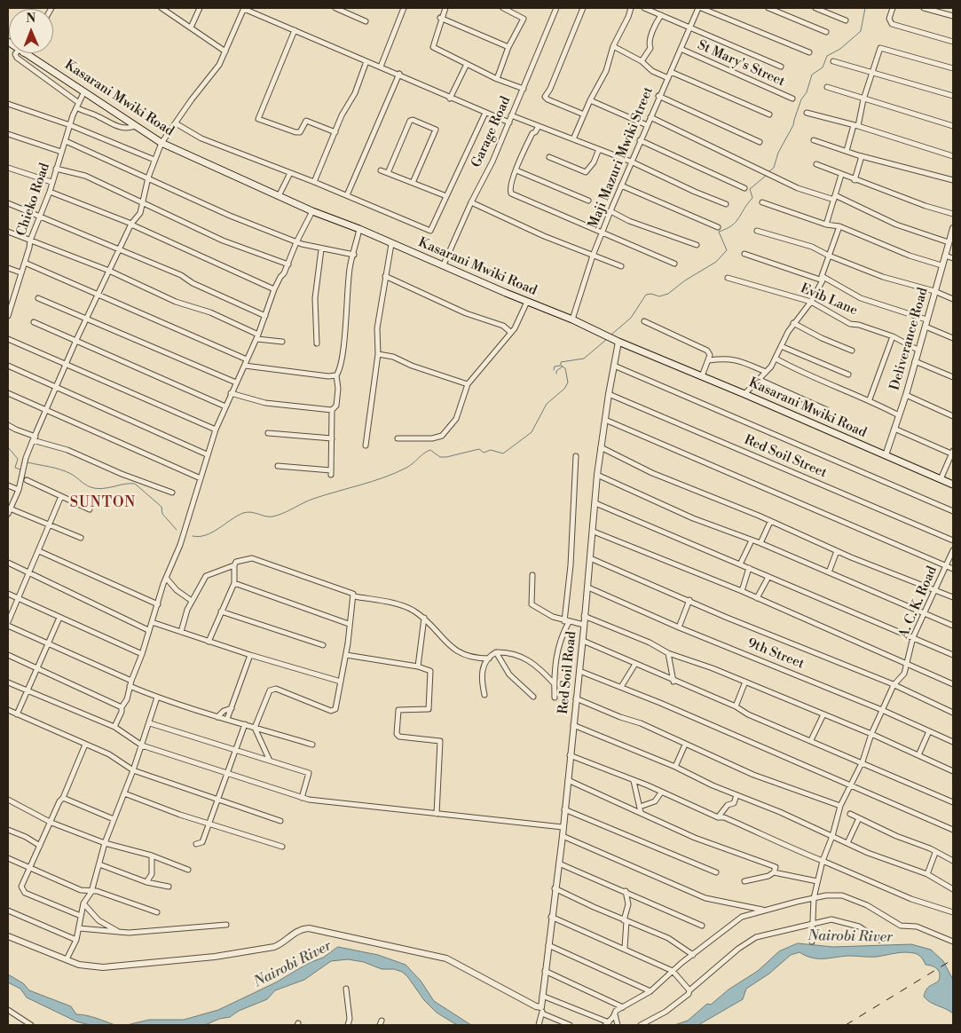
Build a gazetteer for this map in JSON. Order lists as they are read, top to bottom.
{
  "streets": {
    "main road": ["Kasarani Mwiki Road"],
    "street": [
      "St Mary's Street",
      "Garage Road",
      "Maji Mazuri Mwiki Street",
      "Chieko Road",
      "Evib Lane",
      "Deliverance Road",
      "Red Soil Street",
      "A. C. K. Road",
      "9th Street",
      "Red Soil Road"
    ]
  },
  "crossings": [
    ["St Mary's Street", "Maji Mazuri Mwiki Street"],
    ["Kasarani Mwiki Road", "Garage Road"],
    ["Kasarani Mwiki Road", "Maji Mazuri Mwiki Street"],
    ["Kasarani Mwiki Road", "Chieko Road"],
    ["Kasarani Mwiki Road", "Deliverance Road"],
    ["Kasarani Mwiki Road", "Red Soil Road"],
    ["Evib Lane", "Deliverance Road"],
    ["Red Soil Street", "Red Soil Road"],
    ["A. C. K. Road", "9th Street"],
    ["9th Street", "Red Soil Road"]
  ],
  "districts": ["SUNTON"],
  "water": ["Nairobi River"],
  "north": "top"
}
